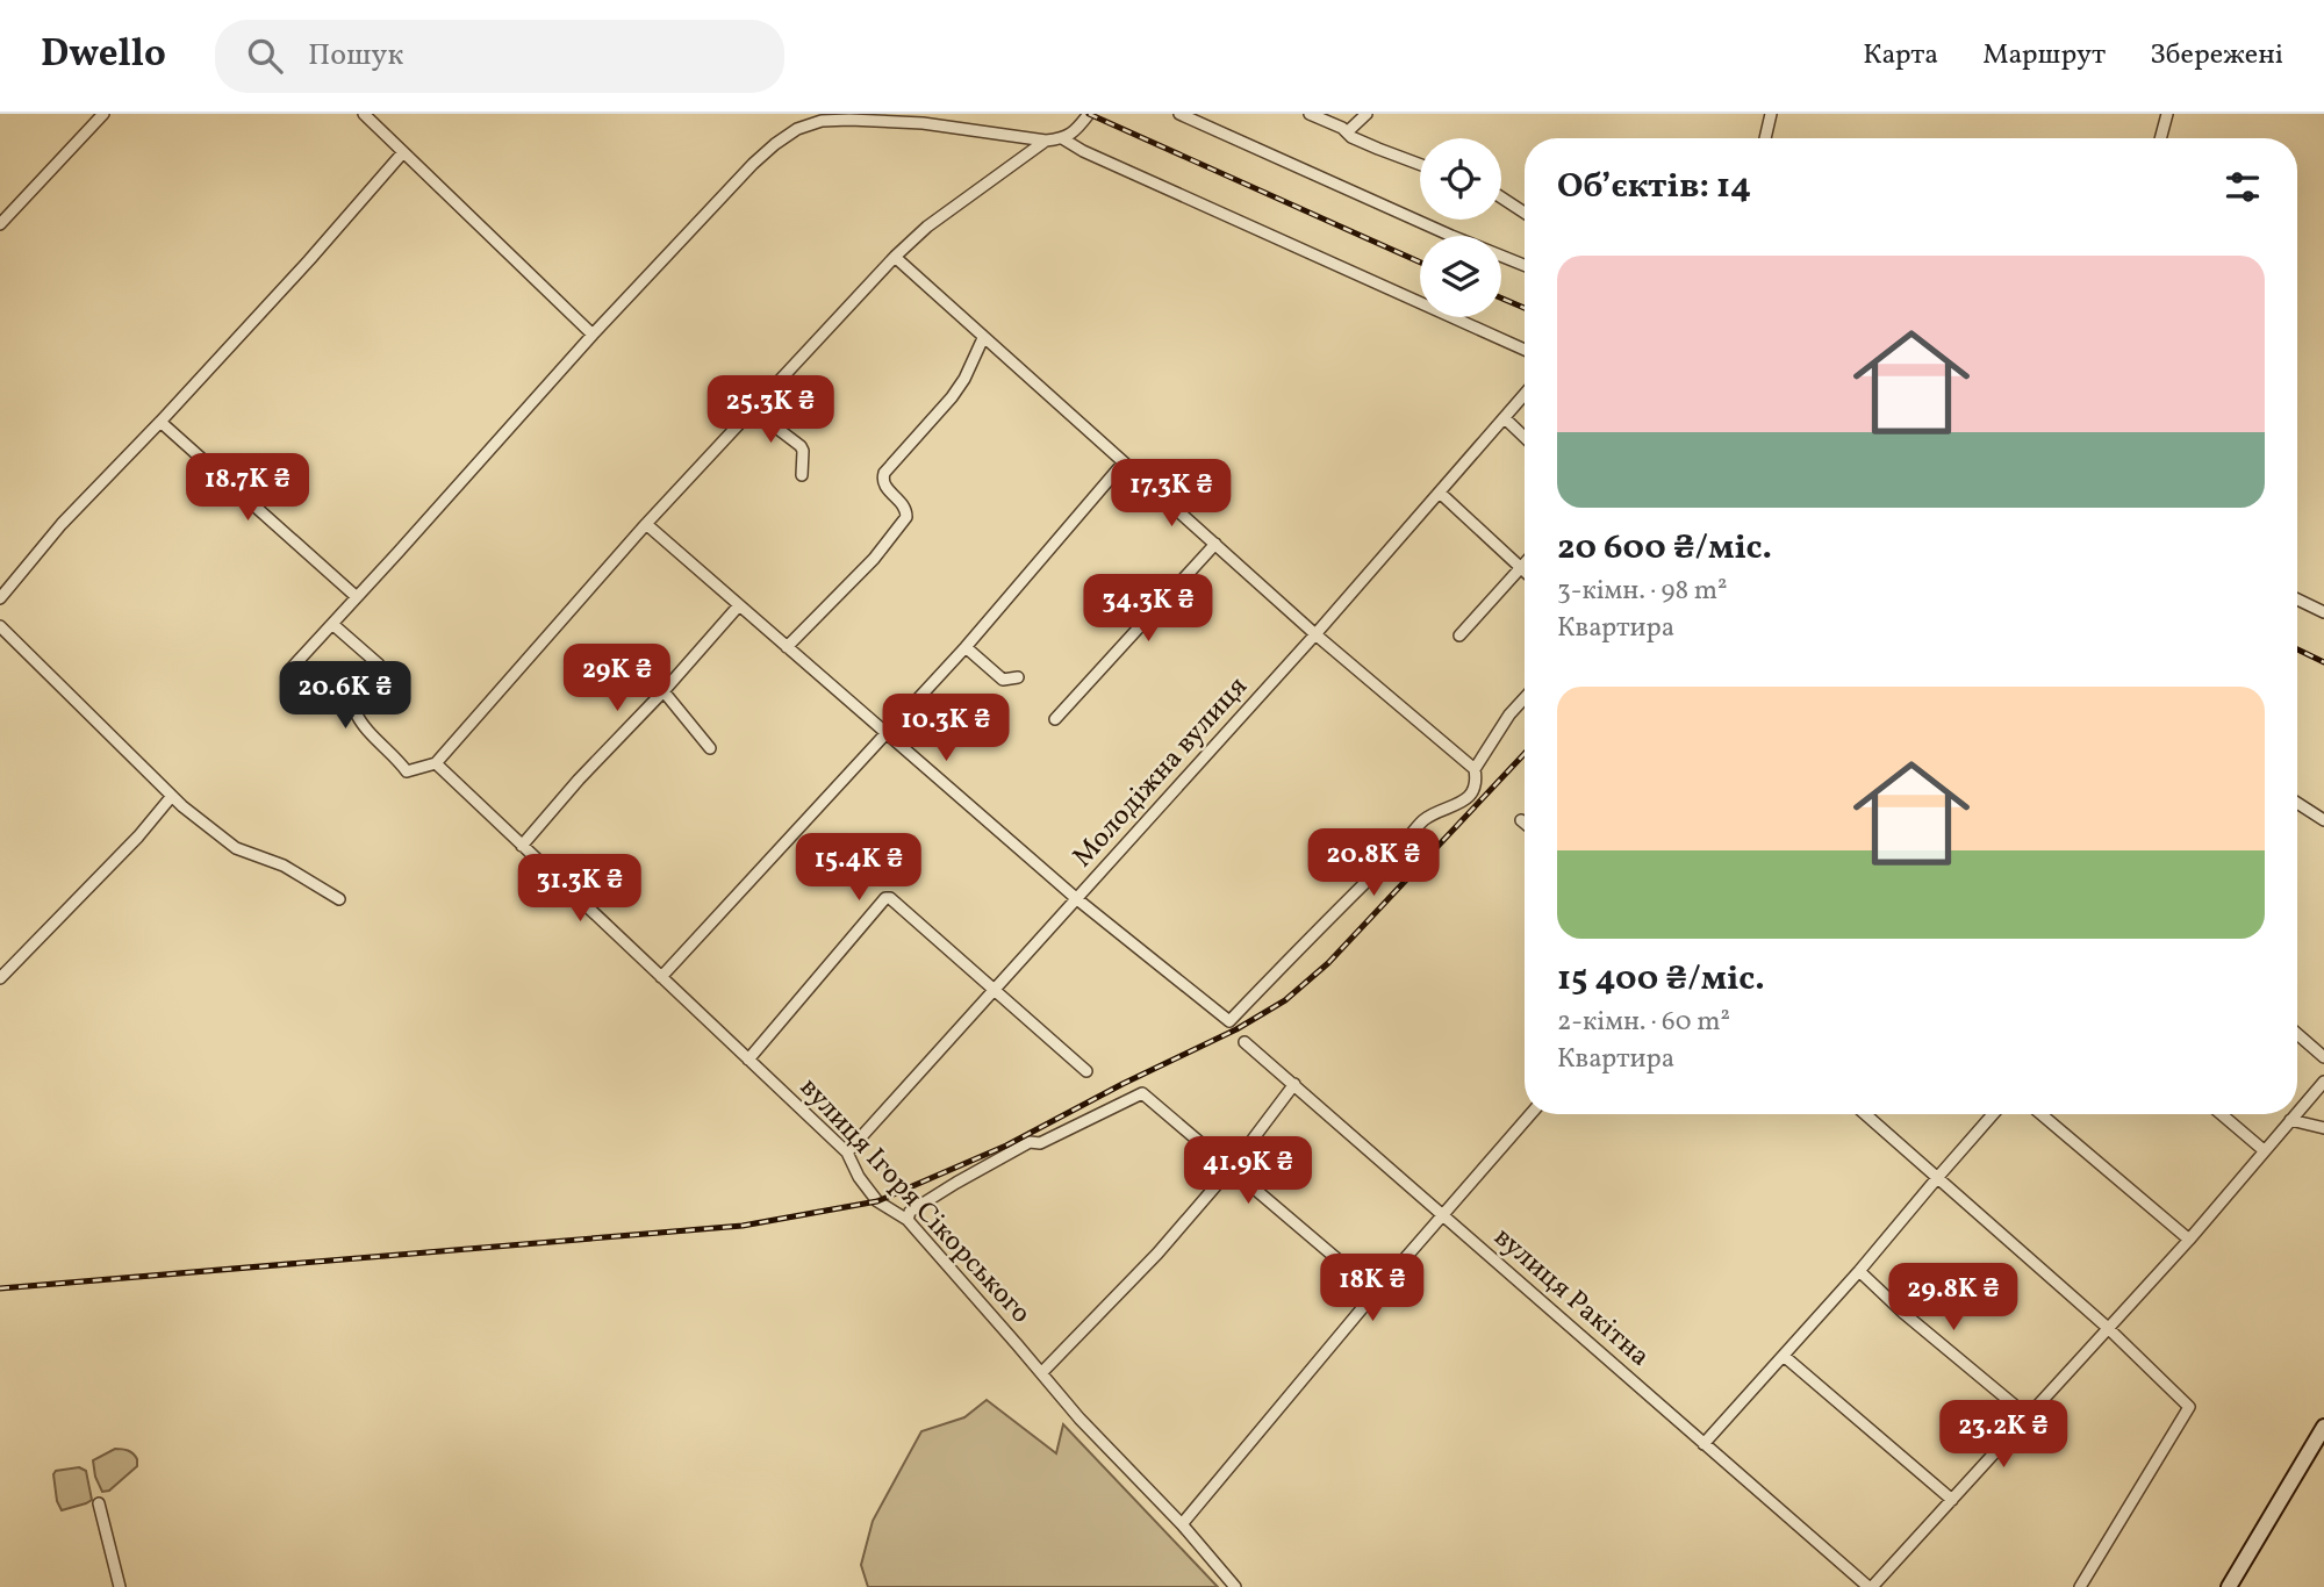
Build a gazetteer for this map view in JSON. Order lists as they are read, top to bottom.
{
  "streets": {
    "street": ["Молодіжна вулиця", "вулиця Ігоря Сікорського", "вулиця Ракітна"]
  },
  "crossings": [
    ["Молодіжна вулиця", "вулиця Ігоря Сікорського"]
  ],
  "page": {
    "header": "Dwello",
    "search": "Пошук",
    "nav": ["Карта", "Маршрут", "Збережені"],
    "heading": "Об’єктів: 14",
    "list": [
      {
        "name": "20 600 ₴/міс.",
        "note": "3-кімн. · 98 m² · Квартира"
      },
      {
        "name": "15 400 ₴/міс.",
        "note": "2-кімн. · 60 m² · Квартира"
      }
    ],
    "price": [
      "25.3K ₴",
      "18.7K ₴",
      "17.3K ₴",
      "34.3K ₴",
      "29K ₴",
      "20.6K ₴",
      "10.3K ₴",
      "20.8K ₴",
      "15.4K ₴",
      "31.3K ₴",
      "41.9K ₴",
      "18K ₴",
      "29.8K ₴",
      "23.2K ₴"
    ]
  }
}
